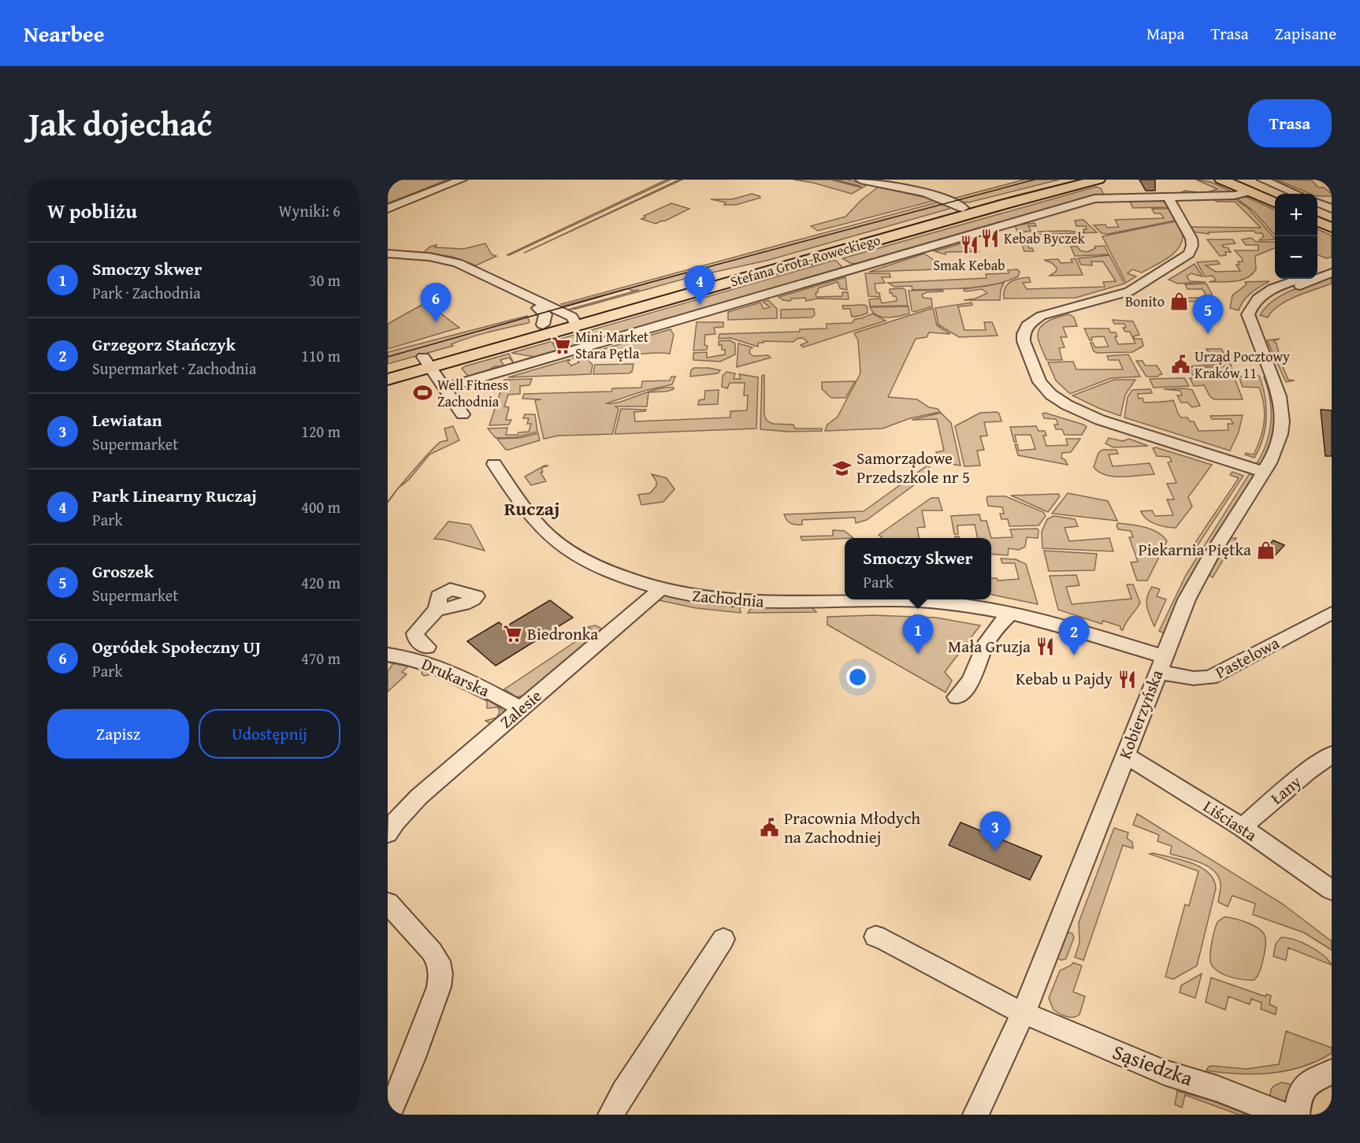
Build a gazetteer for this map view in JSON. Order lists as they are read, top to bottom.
{
  "streets": {
    "main road": ["Stefana Grota-Roweckiego"],
    "street": [
      "Zachodnia",
      "Pastelowa",
      "Drukarska",
      "Zalesie",
      "Kobierzyńska",
      "Łany",
      "Liściasta",
      "Sąsiedzka"
    ]
  },
  "crossings": [
    ["Zachodnia", "Pastelowa"],
    ["Zachodnia", "Zalesie"],
    ["Zachodnia", "Kobierzyńska"],
    ["Pastelowa", "Kobierzyńska"],
    ["Drukarska", "Zalesie"],
    ["Kobierzyńska", "Liściasta"],
    ["Kobierzyńska", "Sąsiedzka"],
    ["Łany", "Liściasta"]
  ],
  "districts": ["Ruczaj"],
  "places": {
    "restaurant": [
      "Kebab Byczek",
      "Smak Kebab",
      "Mała Gruzja",
      "Kebab u Pajdy"
    ],
    "shop": ["Bonito", "Piekarnia Piętka"],
    "supermarket": ["Mini Market Stara Pętla", "Biedronka"],
    "public building": ["Urząd Pocztowy Kraków 11", "Pracownia Młodych na Zachodniej"],
    "sports": ["Well Fitness Zachodnia"],
    "school or university": ["Samorządowe Przedszkole nr 5"]
  },
  "page": {
    "header": "Nearbee",
    "nav": ["Mapa", "Trasa", "Zapisane"],
    "title": "Jak dojechać",
    "buttons": [
      "Trasa",
      ["Zapisz", "Udostępnij"]
    ],
    "heading": ["W pobliżu", "Wyniki: 6"],
    "map_buttons": ["+", "−"],
    "list": [
      {
        "mark": "1",
        "name": "Smoczy Skwer",
        "note": "Park · Zachodnia",
        "value": "30 m"
      },
      {
        "mark": "2",
        "name": "Grzegorz Stańczyk",
        "note": "Supermarket · Zachodnia",
        "value": "110 m"
      },
      {
        "mark": "3",
        "name": "Lewiatan",
        "note": "Supermarket",
        "value": "120 m"
      },
      {
        "mark": "4",
        "name": "Park Linearny Ruczaj",
        "note": "Park",
        "value": "400 m"
      },
      {
        "mark": "5",
        "name": "Groszek",
        "note": "Supermarket",
        "value": "420 m"
      },
      {
        "mark": "6",
        "name": "Ogródek Społeczny UJ",
        "note": "Park",
        "value": "470 m"
      }
    ],
    "pins": [
      "4",
      "6",
      "5",
      "1",
      "2",
      "3"
    ],
    "popup": ["Smoczy Skwer", "Park"]
  }
}
